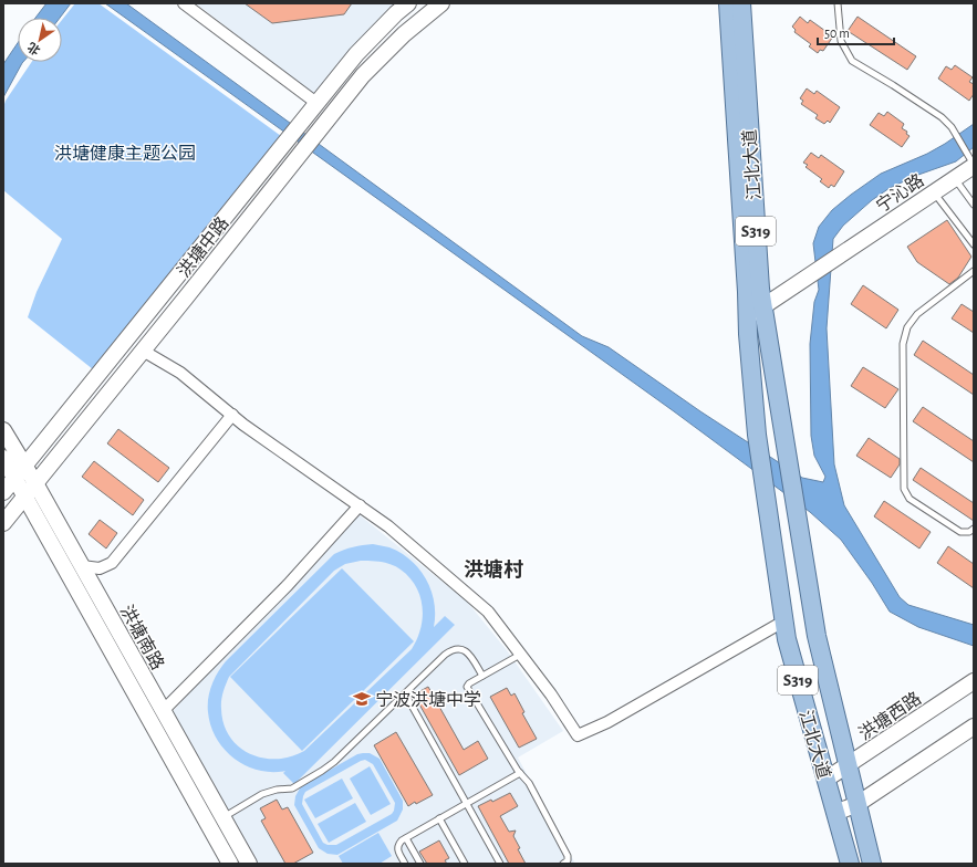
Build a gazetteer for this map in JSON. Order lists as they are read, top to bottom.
{
  "streets": {
    "main road": [
      "江北大道",
      "宁沁路",
      "S319",
      "洪塘中路",
      "洪塘南路",
      "洪塘西路"
    ]
  },
  "crossings": [
    ["江北大道", "宁沁路"],
    ["江北大道", "洪塘西路"],
    ["洪塘中路", "洪塘南路"]
  ],
  "districts": ["洪塘村"],
  "parks": ["洪塘健康主题公园"],
  "places": {
    "school or university": ["宁波洪塘中学"]
  },
  "scale_bar": "50 m",
  "north": "bottom left"
}
